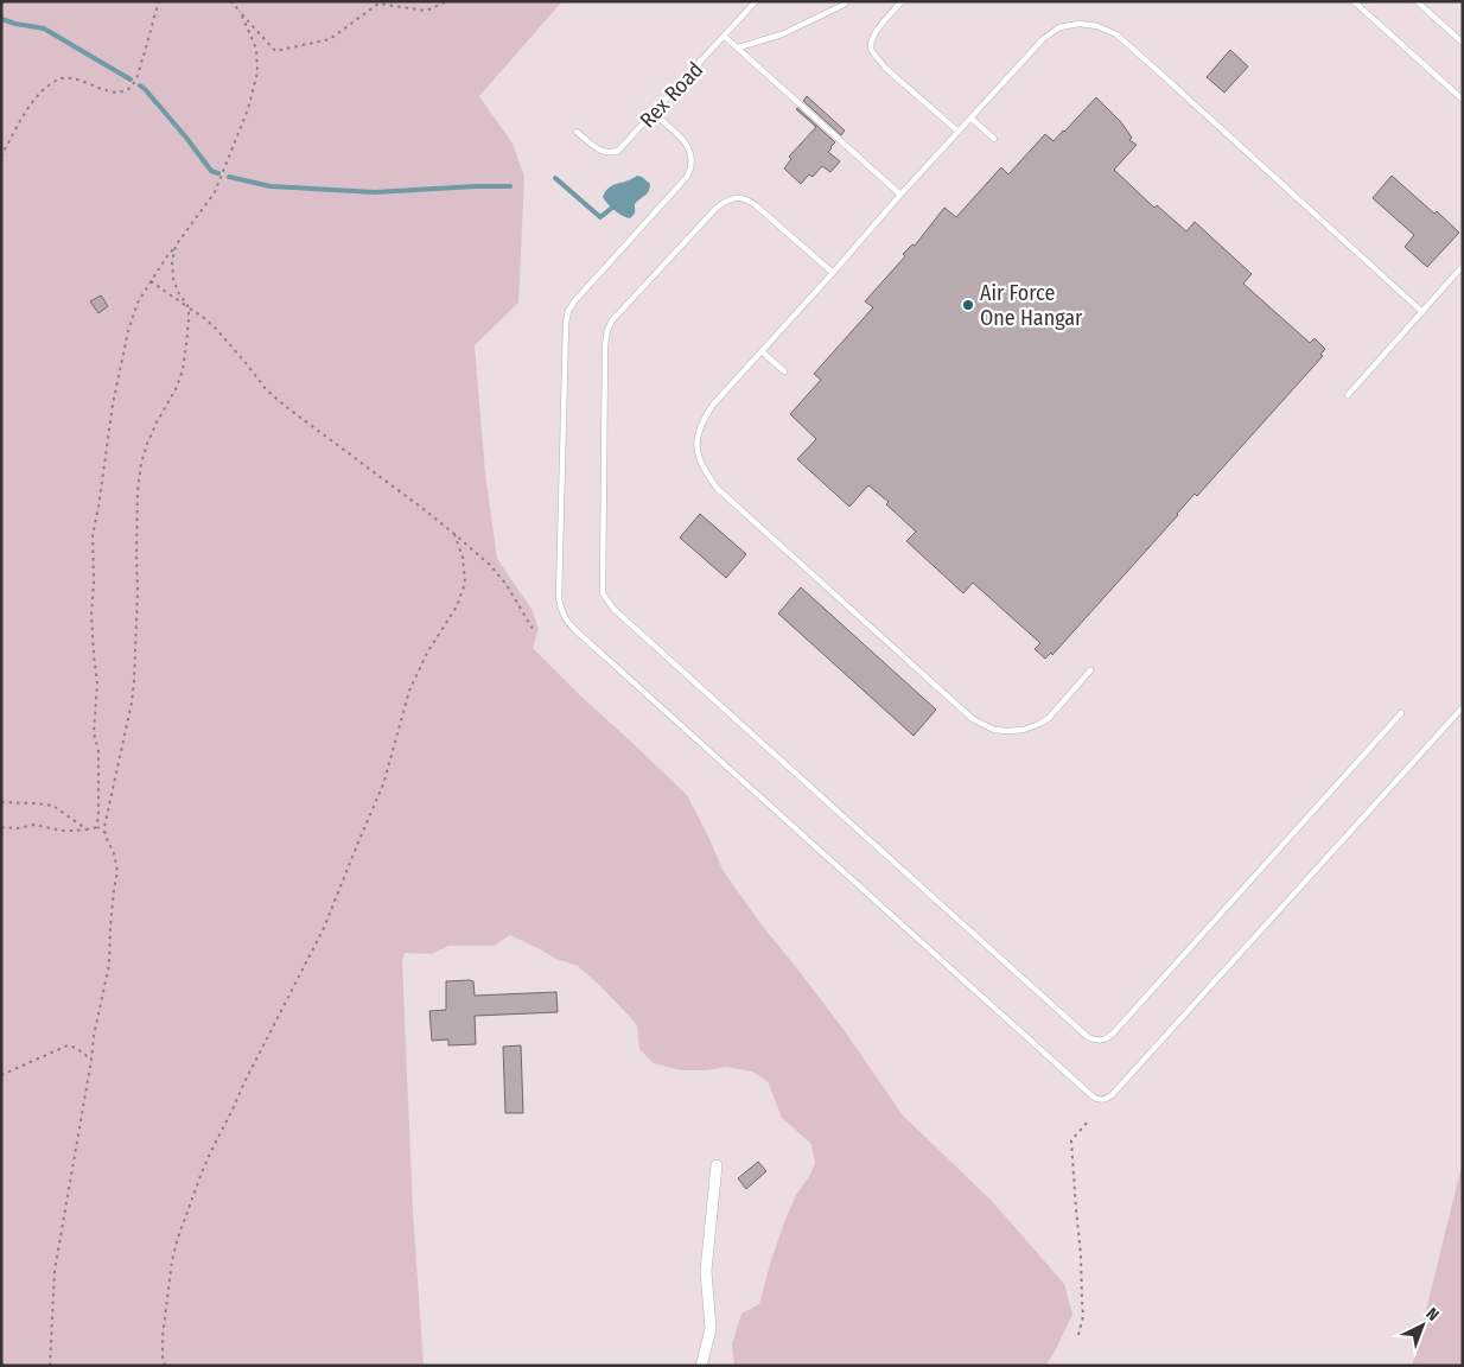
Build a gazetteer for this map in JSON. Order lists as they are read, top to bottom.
{
  "streets": {
    "lane": ["Rex Road"]
  },
  "places": ["Air Force One Hangar"],
  "north": "top right"
}
